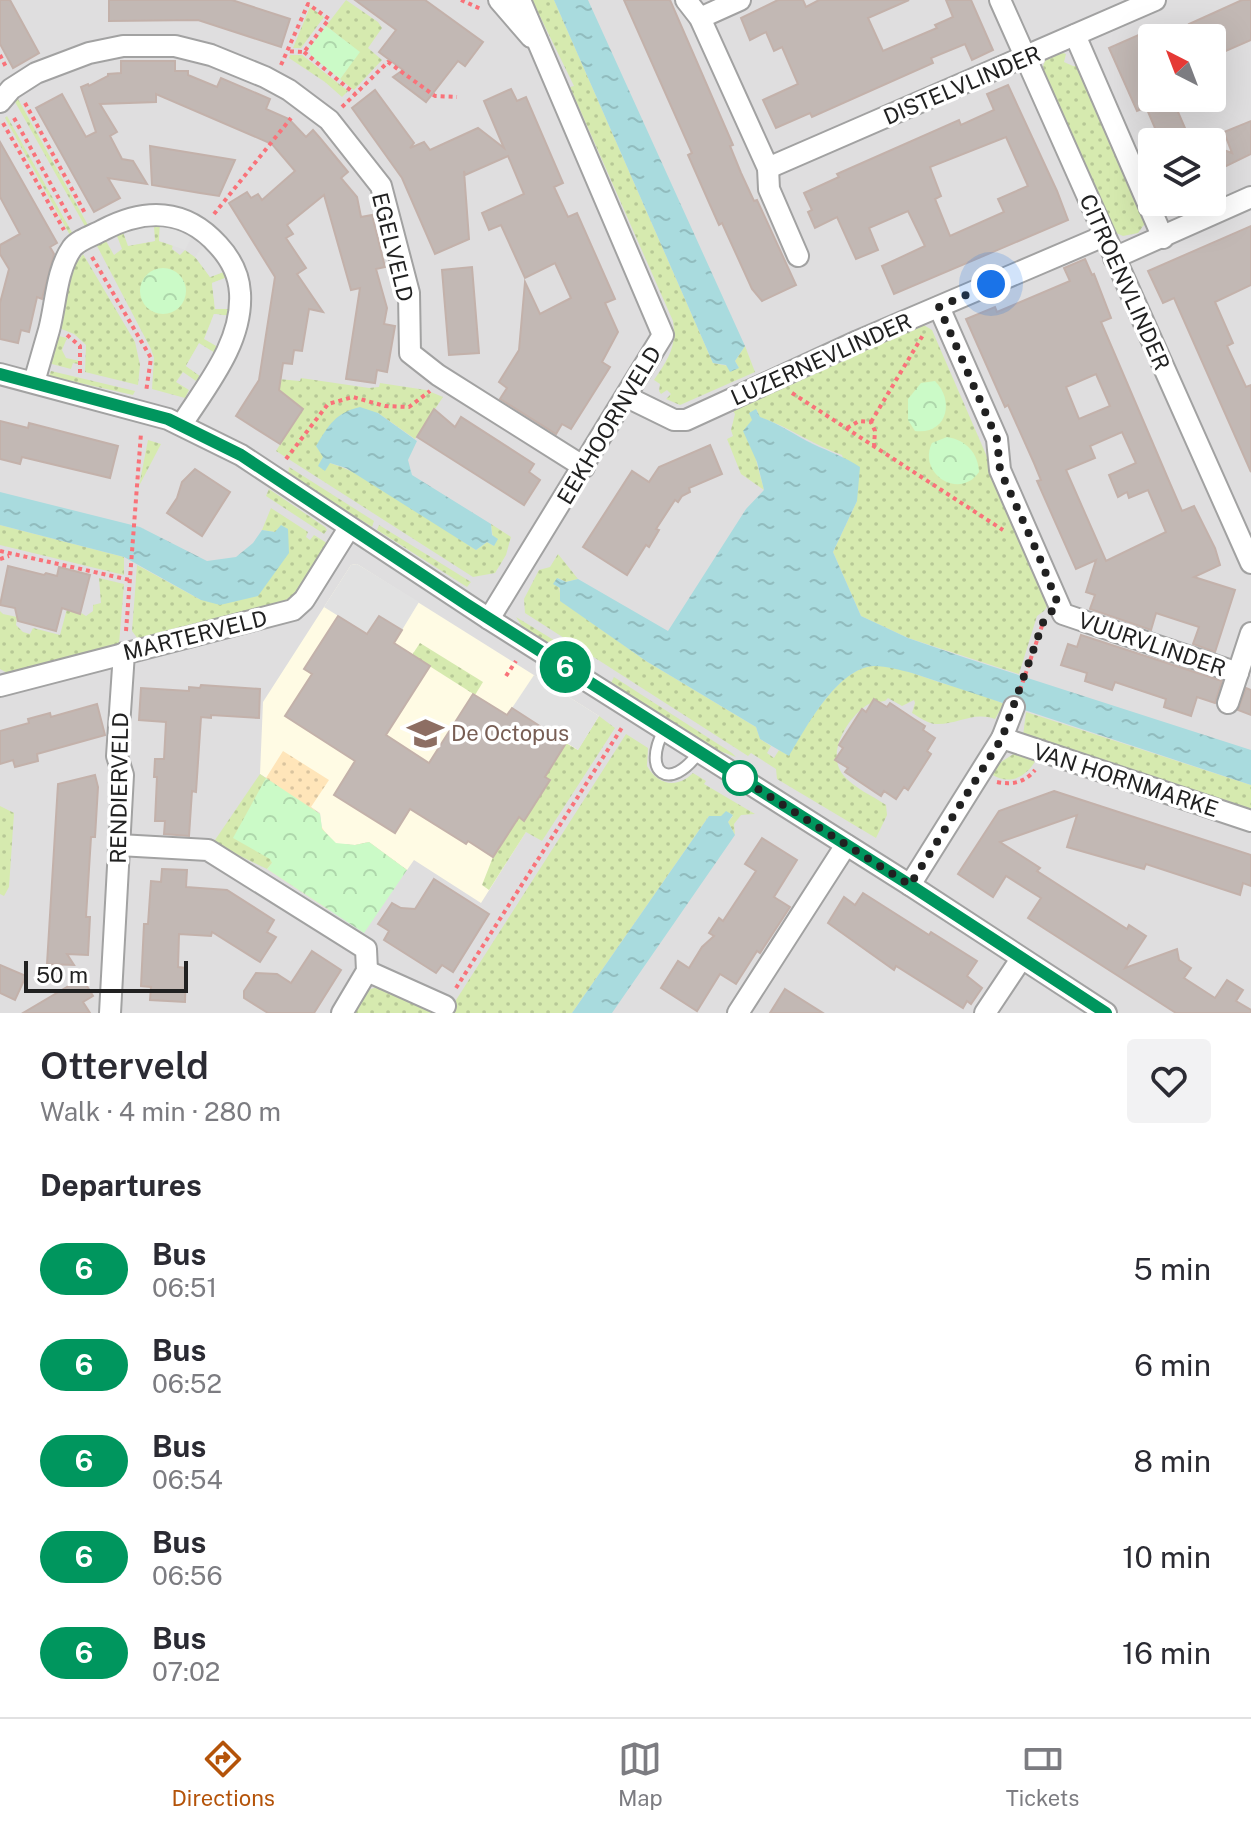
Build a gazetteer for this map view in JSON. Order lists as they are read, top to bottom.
{
  "streets": {
    "street": [
      "DISTELVLINDER",
      "EGELVELD",
      "CITROENVLINDER",
      "LUZERNEVLINDER",
      "EEKHOORNVELD",
      "MARTERVELD",
      "VUURVLINDER",
      "VAN HORNMARKE",
      "RENDIERVELD"
    ]
  },
  "crossings": [
    ["DISTELVLINDER", "CITROENVLINDER"],
    ["EGELVELD", "EEKHOORNVELD"],
    ["CITROENVLINDER", "LUZERNEVLINDER"],
    ["LUZERNEVLINDER", "EEKHOORNVELD"],
    ["LUZERNEVLINDER", "VUURVLINDER"],
    ["MARTERVELD", "RENDIERVELD"]
  ],
  "places": {
    "school or university": ["De Octopus"]
  },
  "lines": ["bus line 6"],
  "scale_bar": "50 m",
  "north": "top left",
  "page": {
    "on_map": "6",
    "scale": "50 m",
    "heading": [
      ["Otterveld", "Walk · 4 min · 280 m"],
      "Departures"
    ],
    "list": [
      {
        "mark": "6",
        "name": "Bus",
        "note": "06:51",
        "value": "5 min"
      },
      {
        "mark": "6",
        "name": "Bus",
        "note": "06:52",
        "value": "6 min"
      },
      {
        "mark": "6",
        "name": "Bus",
        "note": "06:54",
        "value": "8 min"
      },
      {
        "mark": "6",
        "name": "Bus",
        "note": "06:56",
        "value": "10 min"
      },
      {
        "mark": "6",
        "name": "Bus",
        "note": "07:02",
        "value": "16 min"
      }
    ],
    "tabs": ["Directions", "Map", "Tickets"]
  }
}
